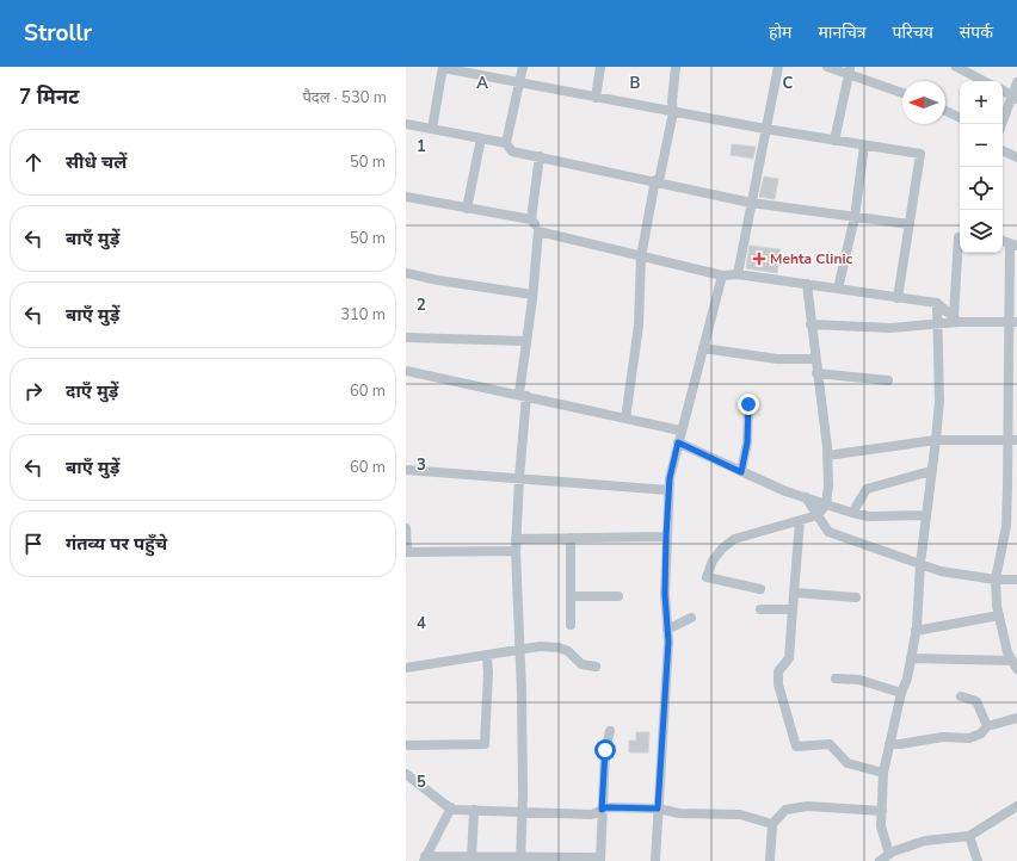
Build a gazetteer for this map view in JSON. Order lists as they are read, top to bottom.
{
  "places": {
    "health": ["Mehta Clinic"]
  },
  "north": "left",
  "page": {
    "header": "Strollr",
    "nav": [
      "होम",
      "मानचित्र",
      "परिचय",
      "संपर्क"
    ],
    "heading": ["7 मिनट", "पैदल · 530 m"],
    "map_buttons": ["+", "−"],
    "list": [
      ["सीधे चलें", "50 m"],
      ["बाएँ मुड़ें", "50 m"],
      ["बाएँ मुड़ें", "310 m"],
      ["दाएँ मुड़ें", "60 m"],
      ["बाएँ मुड़ें", "60 m"],
      "गंतव्य पर पहुँचे"
    ]
  },
  "grid": {
    "columns": ["A", "B", "C"],
    "rows": [
      "1",
      "2",
      "3",
      "4",
      "5"
    ]
  }
}
